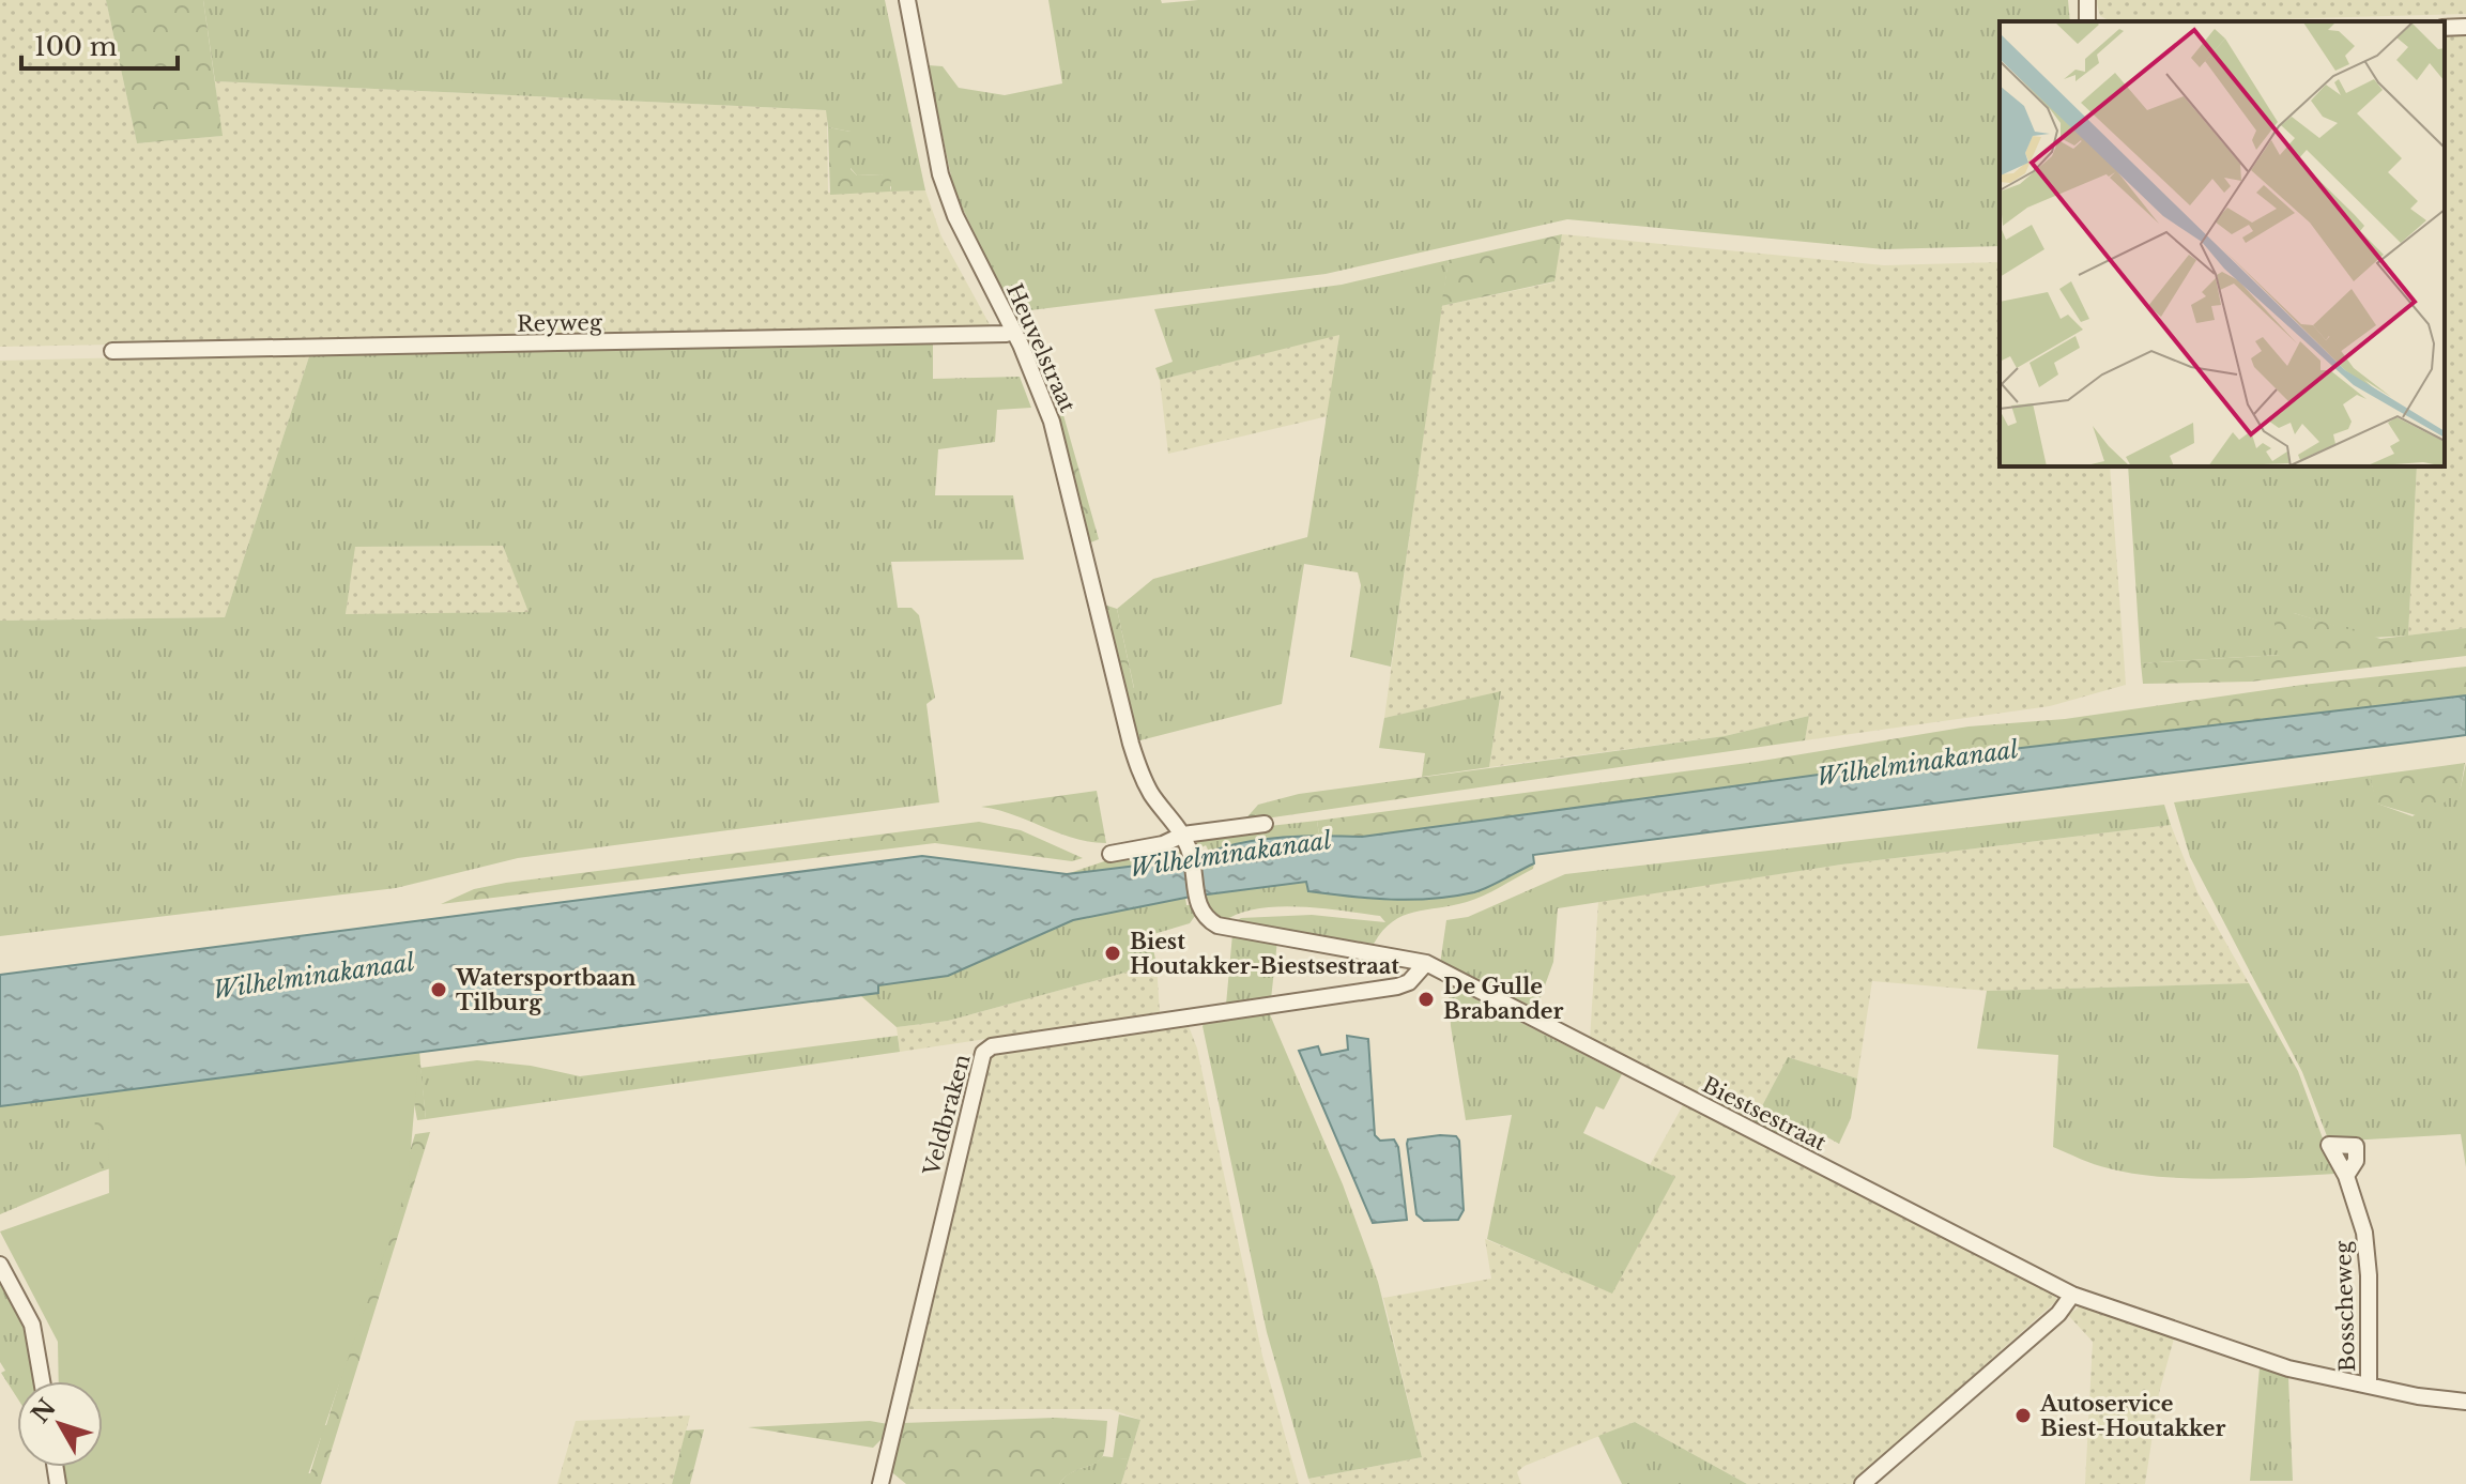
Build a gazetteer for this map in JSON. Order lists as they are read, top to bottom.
{
  "streets": {
    "street": [
      "Reyweg",
      "Heuvelstraat",
      "Biestsestraat",
      "Veldbraken",
      "Bosscheweg"
    ]
  },
  "crossings": [
    ["Heuvelstraat", "Biestsestraat"],
    ["Biestsestraat", "Veldbraken"],
    ["Biestsestraat", "Bosscheweg"]
  ],
  "water": ["Wilhelminakanaal"],
  "places": [
    "Biest Houtakker-Biestsestraat",
    "Watersportbaan Tilburg",
    "De Gulle Brabander",
    "Autoservice Biest-Houtakker"
  ],
  "scale_bar": "100 m",
  "north": "top left"
}
